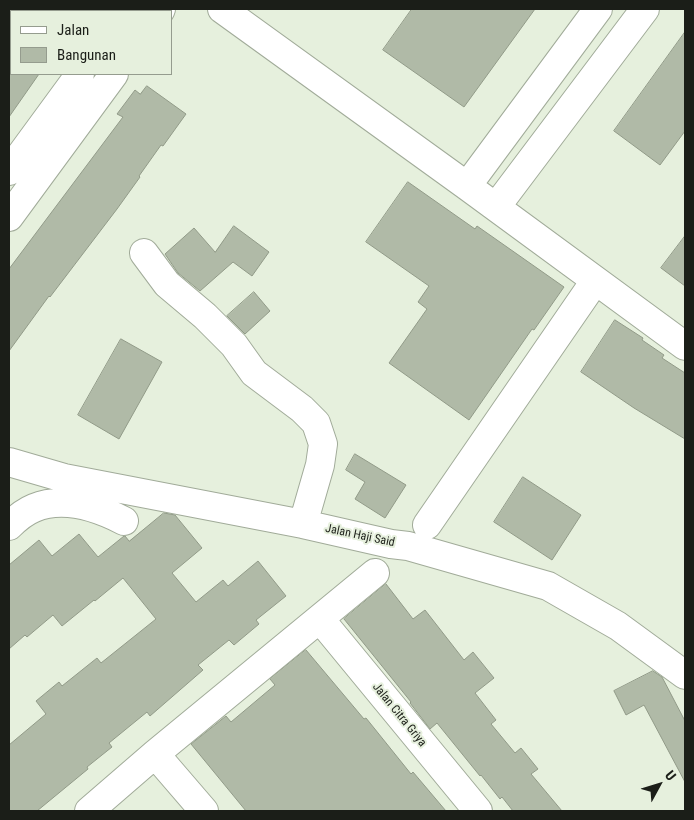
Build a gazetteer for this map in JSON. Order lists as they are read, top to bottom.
{
  "streets": {
    "street": ["Jalan Haji Said", "Jalan Citra Griya"]
  },
  "legend": ["Jalan", "Bangunan"],
  "north": "top right"
}
